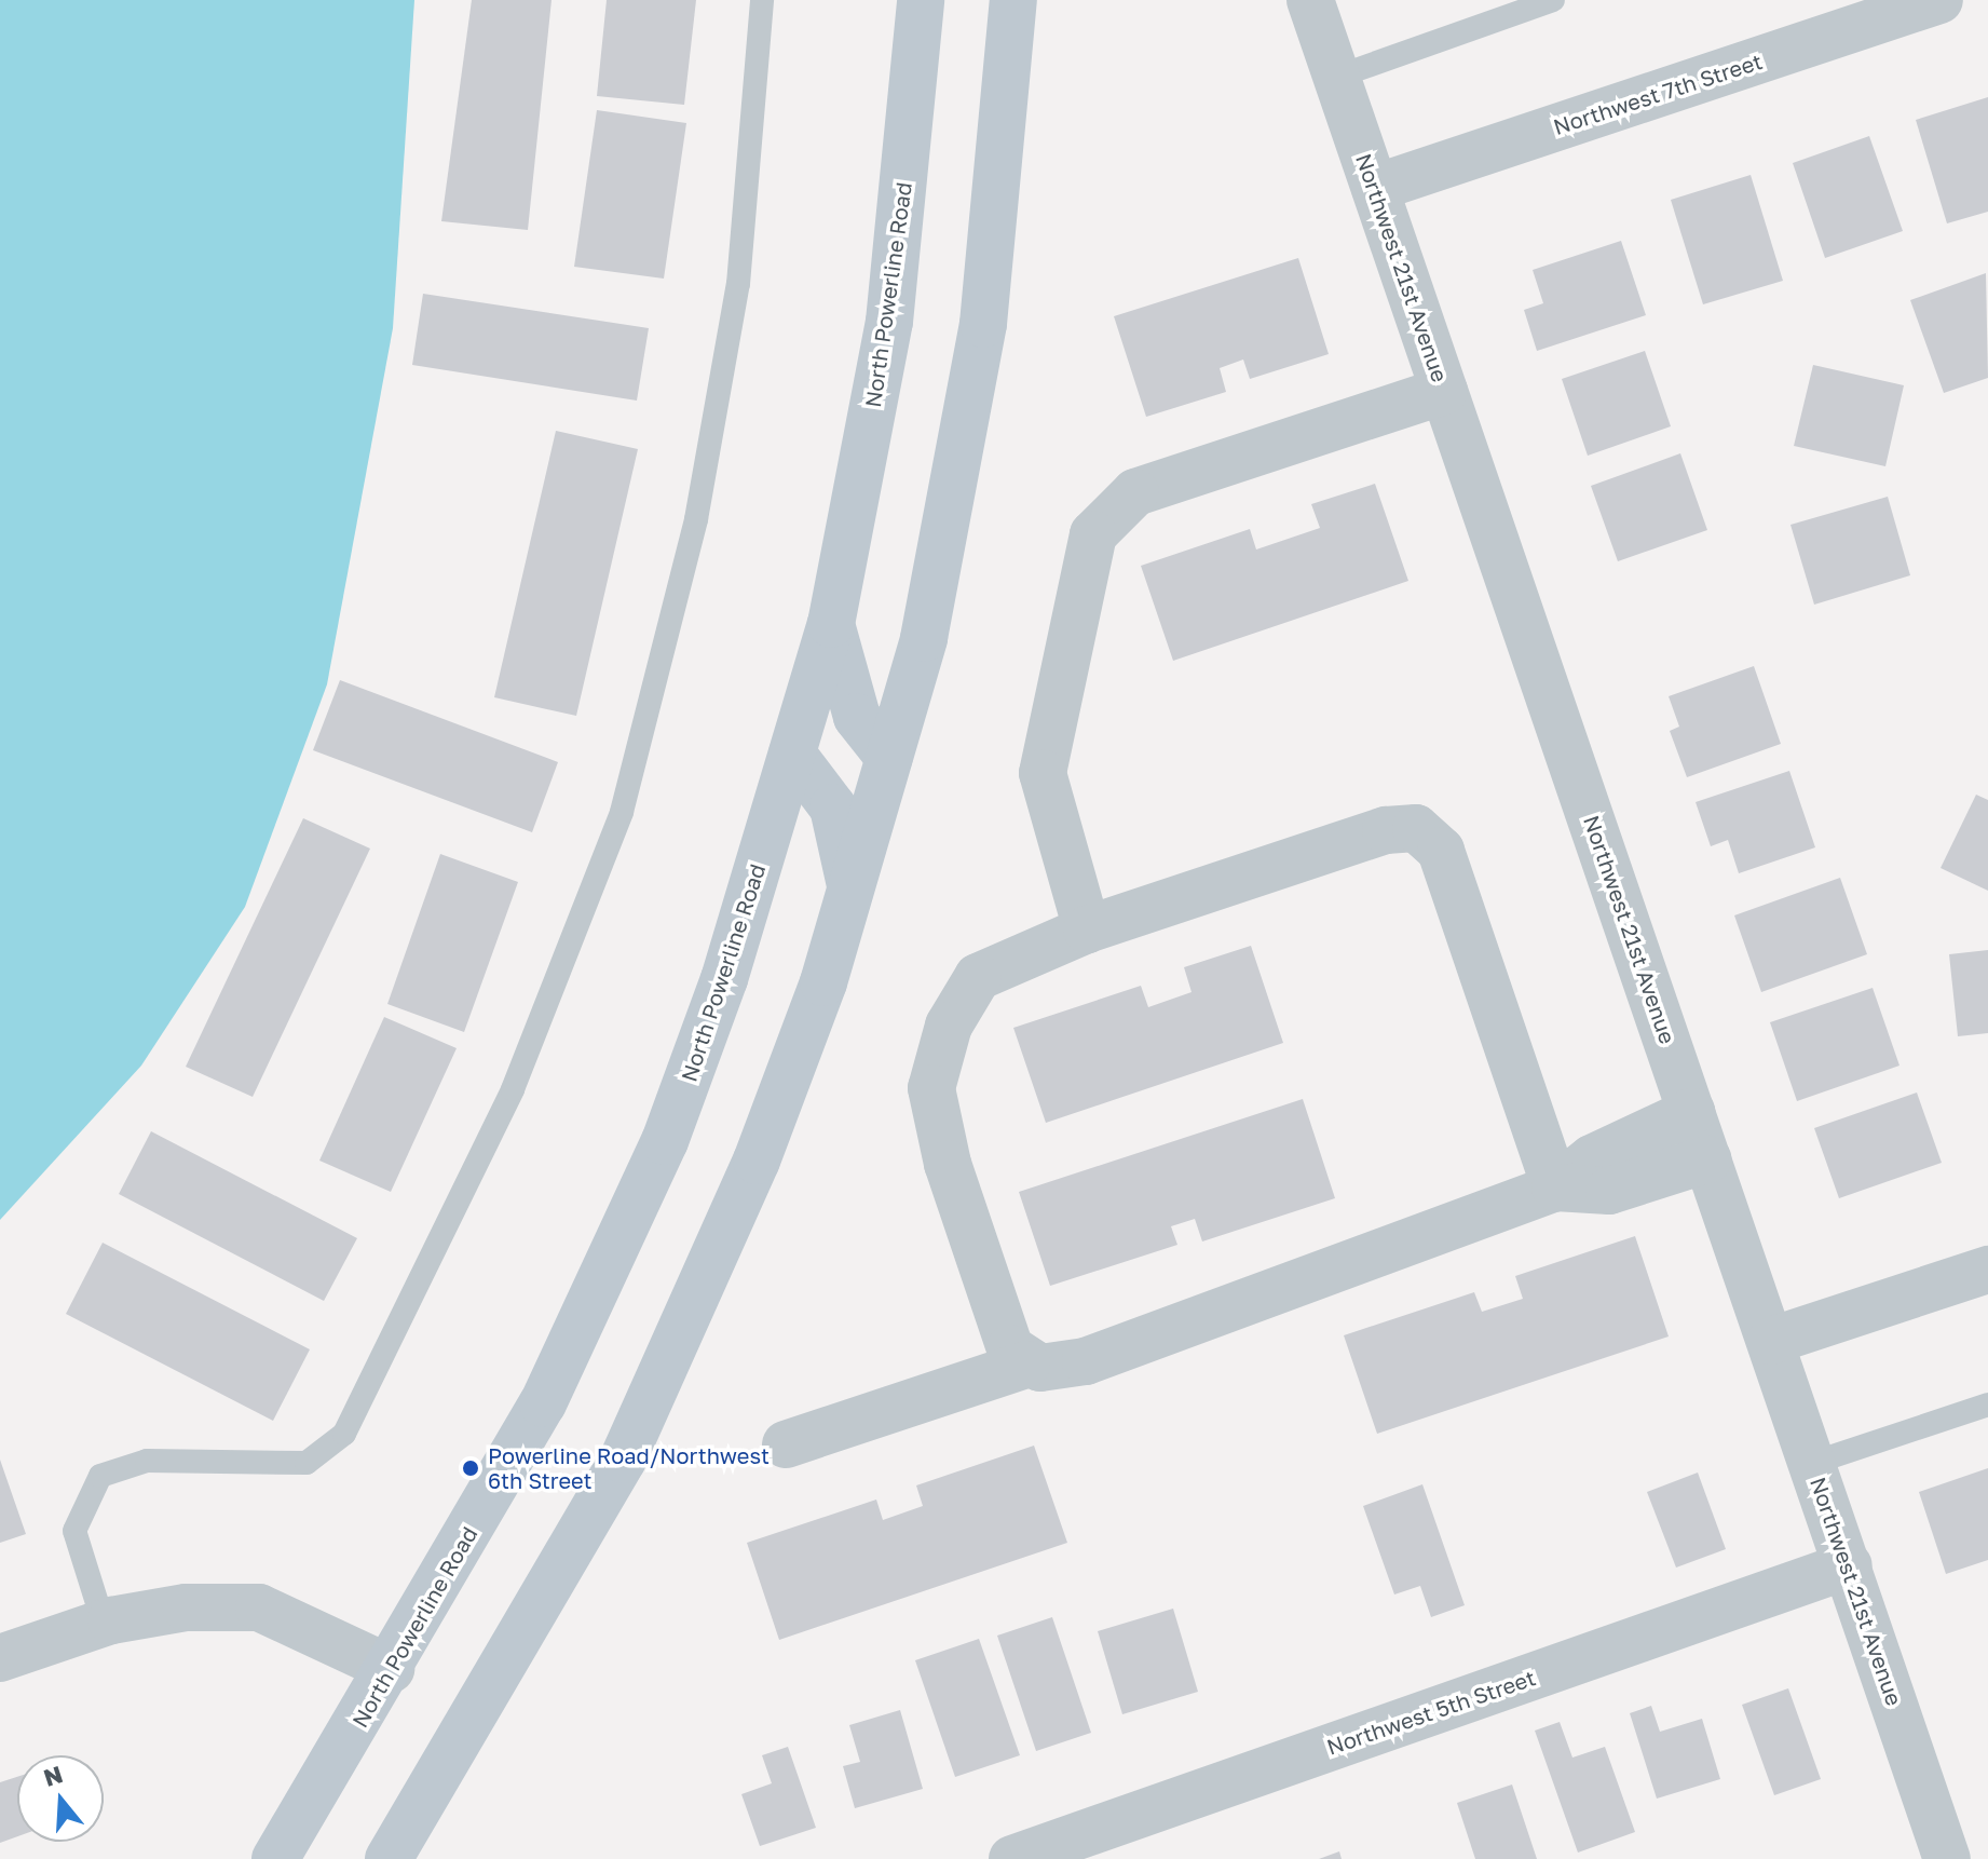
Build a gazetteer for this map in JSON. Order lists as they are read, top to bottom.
{
  "streets": {
    "main road": ["North Powerline Road"],
    "street": ["Northwest 7th Street", "Northwest 21st Avenue", "Northwest 5th Street"]
  },
  "crossings": [
    ["Northwest 7th Street", "Northwest 21st Avenue"],
    ["Northwest 21st Avenue", "Northwest 5th Street"]
  ],
  "places": ["Powerline Road/Northwest 6th Street"],
  "north": "top"
}
